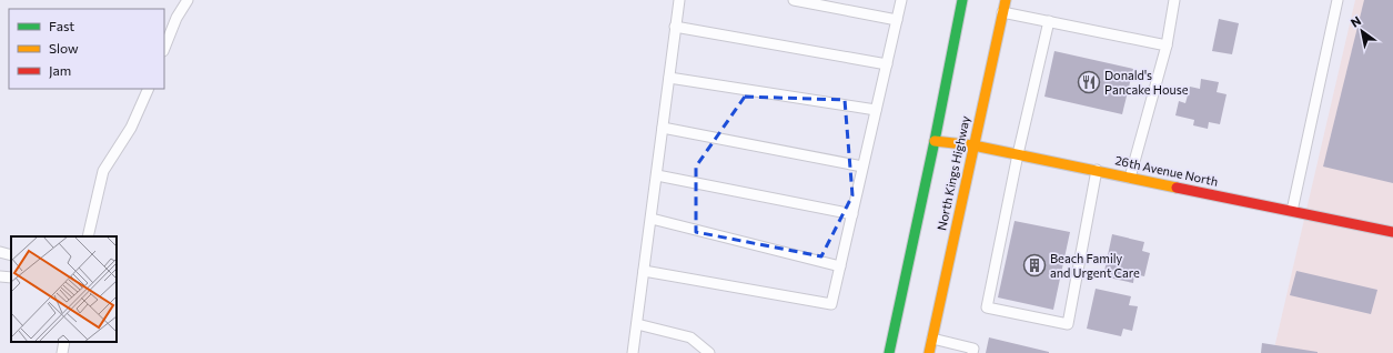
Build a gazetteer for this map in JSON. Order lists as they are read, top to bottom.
{
  "streets": {
    "main road": ["26th Avenue North", "North Kings Highway"]
  },
  "crossings": [
    ["26th Avenue North", "North Kings Highway"]
  ],
  "places": {
    "restaurant": ["Donald's Pancake House"],
    "building": ["Beach Family and Urgent Care"]
  },
  "legend": ["Fast", "Slow", "Jam"],
  "north": "top left"
}
